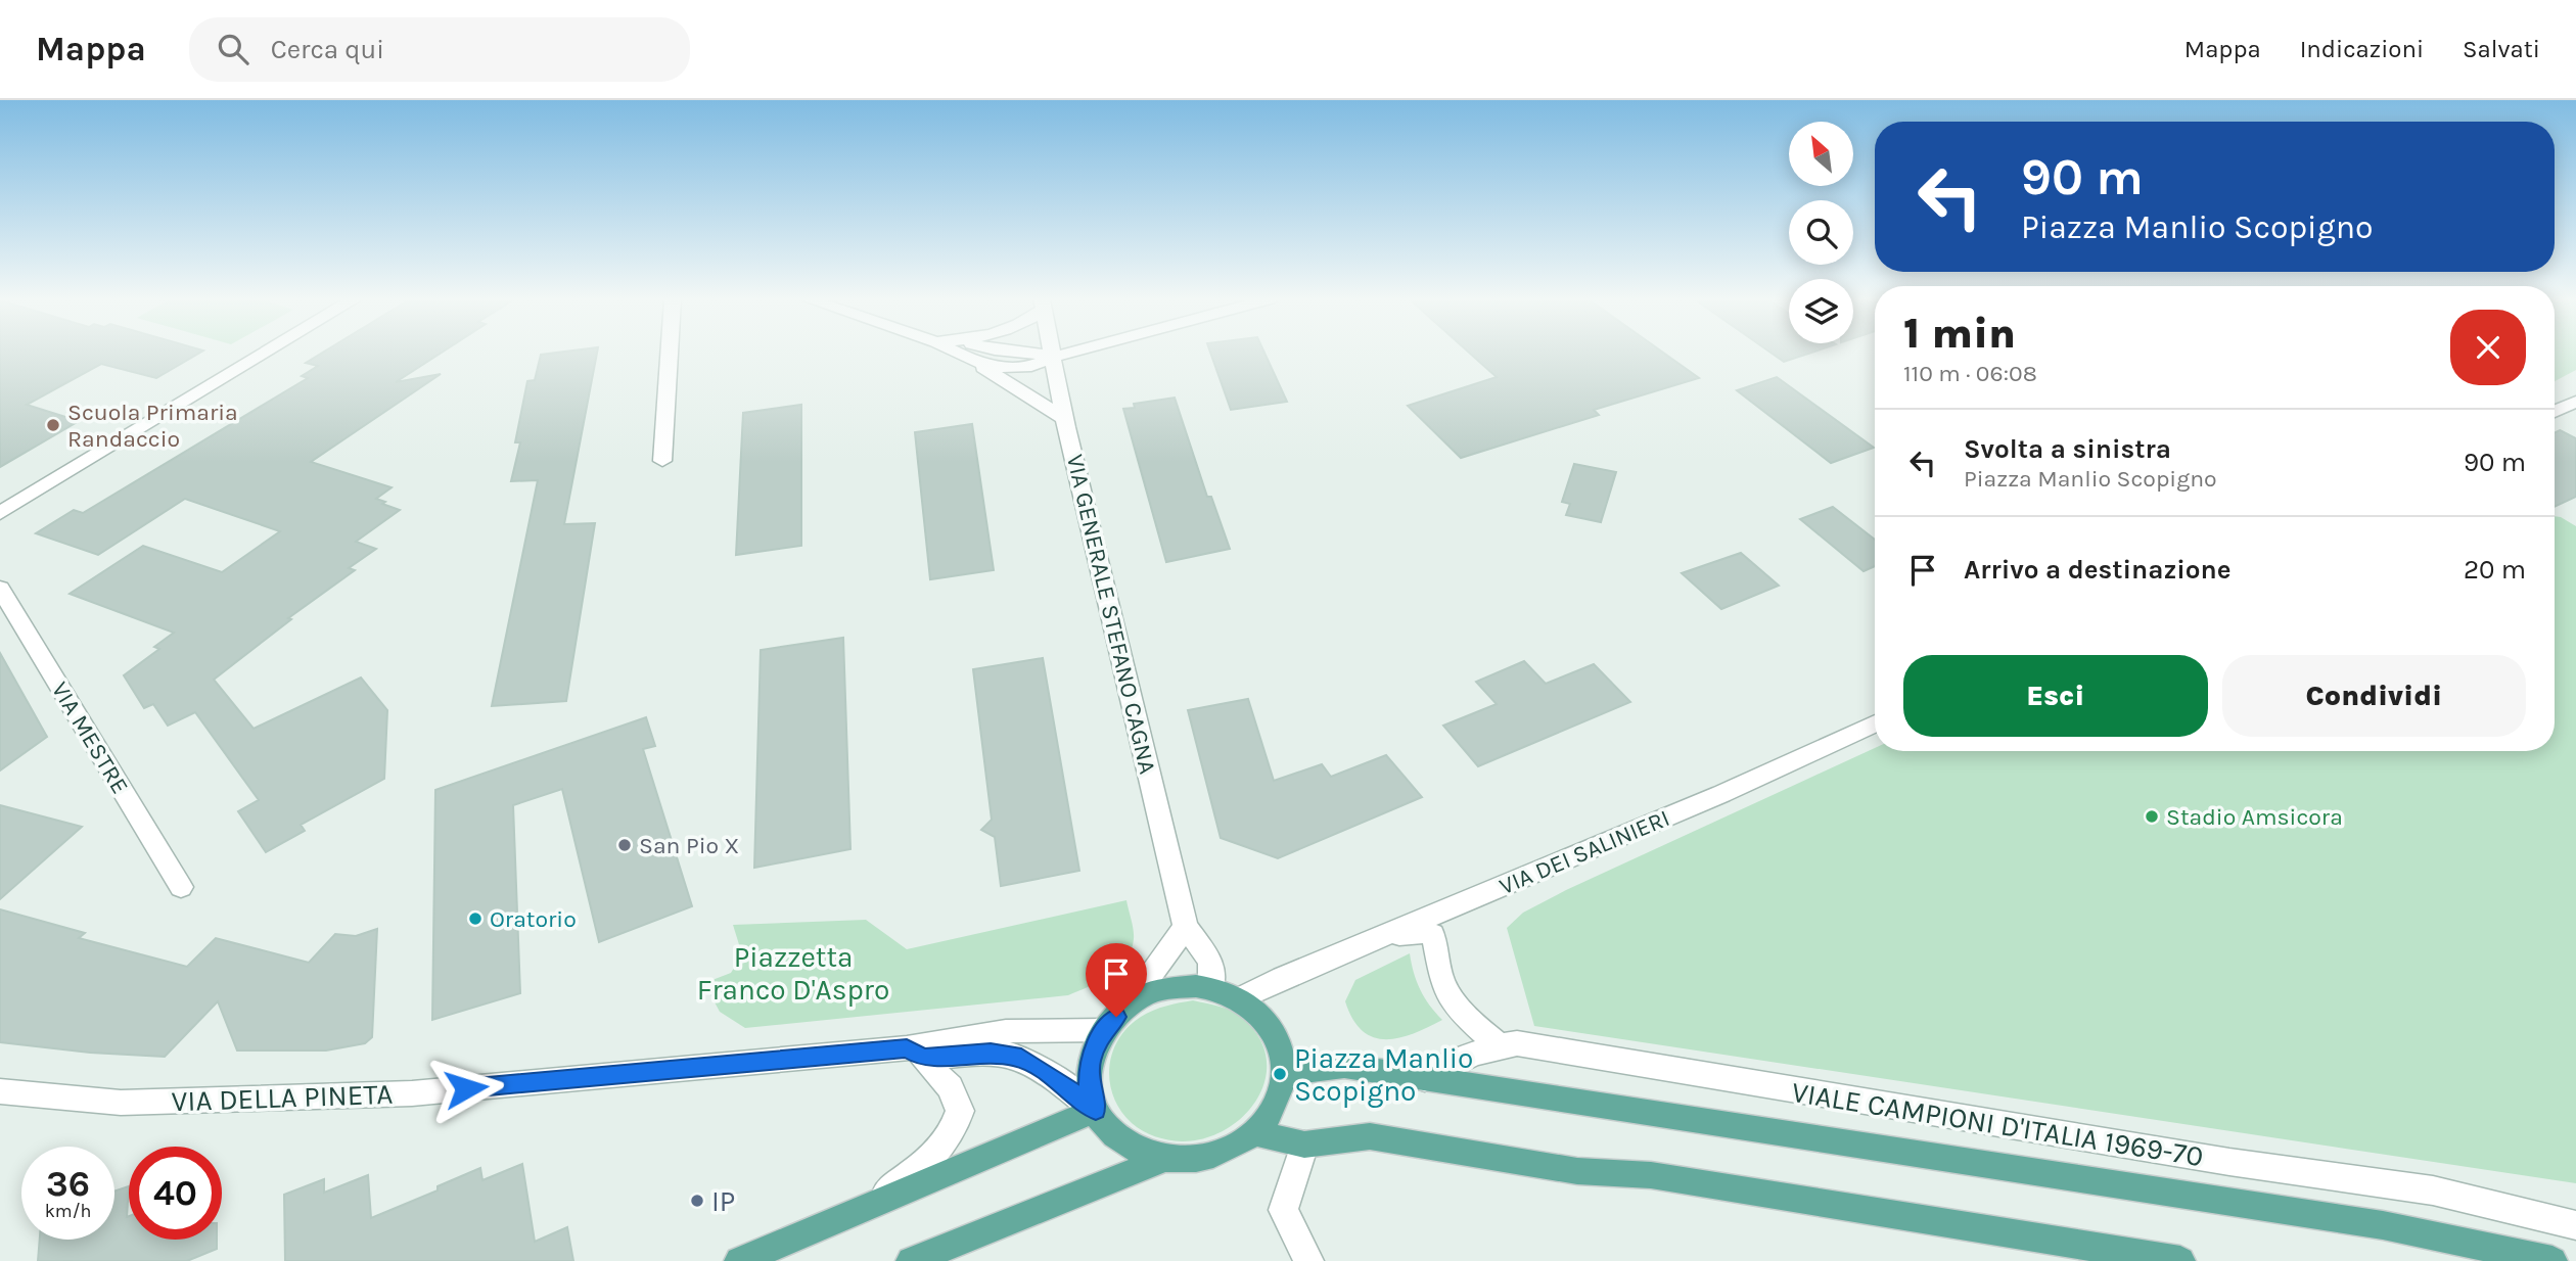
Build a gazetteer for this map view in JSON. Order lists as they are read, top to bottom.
{
  "streets": {
    "main road": ["VIALE CAMPIONI D'ITALIA 1969-70"],
    "street": [
      "VIA GENERALE STEFANO CAGNA",
      "VIA MESTRE",
      "VIA DEI SALINIERI",
      "VIA DELLA PINETA"
    ]
  },
  "crossings": [
    ["VIA GENERALE STEFANO CAGNA", "VIA DEI SALINIERI"],
    ["VIA GENERALE STEFANO CAGNA", "VIA DELLA PINETA"],
    ["VIA GENERALE STEFANO CAGNA", "VIALE CAMPIONI D'ITALIA 1969-70"],
    ["VIA DEI SALINIERI", "VIA DELLA PINETA"],
    ["VIA DEI SALINIERI", "VIALE CAMPIONI D'ITALIA 1969-70"],
    ["VIA DELLA PINETA", "VIALE CAMPIONI D'ITALIA 1969-70"]
  ],
  "parks": ["Piazzetta Franco D'Aspro"],
  "places": [
    "Scuola Primaria Randaccio",
    "Stadio Amsicora",
    "San Pio X",
    "Oratorio",
    "Piazza Manlio Scopigno",
    "IP"
  ],
  "north": "top left",
  "page": {
    "header": "Mappa",
    "search": "Cerca qui",
    "nav": ["Mappa", "Indicazioni", "Salvati"],
    "turn": ["90 m", "Piazza Manlio Scopigno"],
    "heading": ["1 min", "110 m · 06:08"],
    "list": [
      {
        "name": "Svolta a sinistra",
        "note": "Piazza Manlio Scopigno",
        "value": "90 m"
      },
      {
        "name": "Arrivo a destinazione",
        "value": "20 m"
      }
    ],
    "buttons": ["Esci", "Condividi"],
    "speed": "36 km/h",
    "limit": "40"
  }
}
